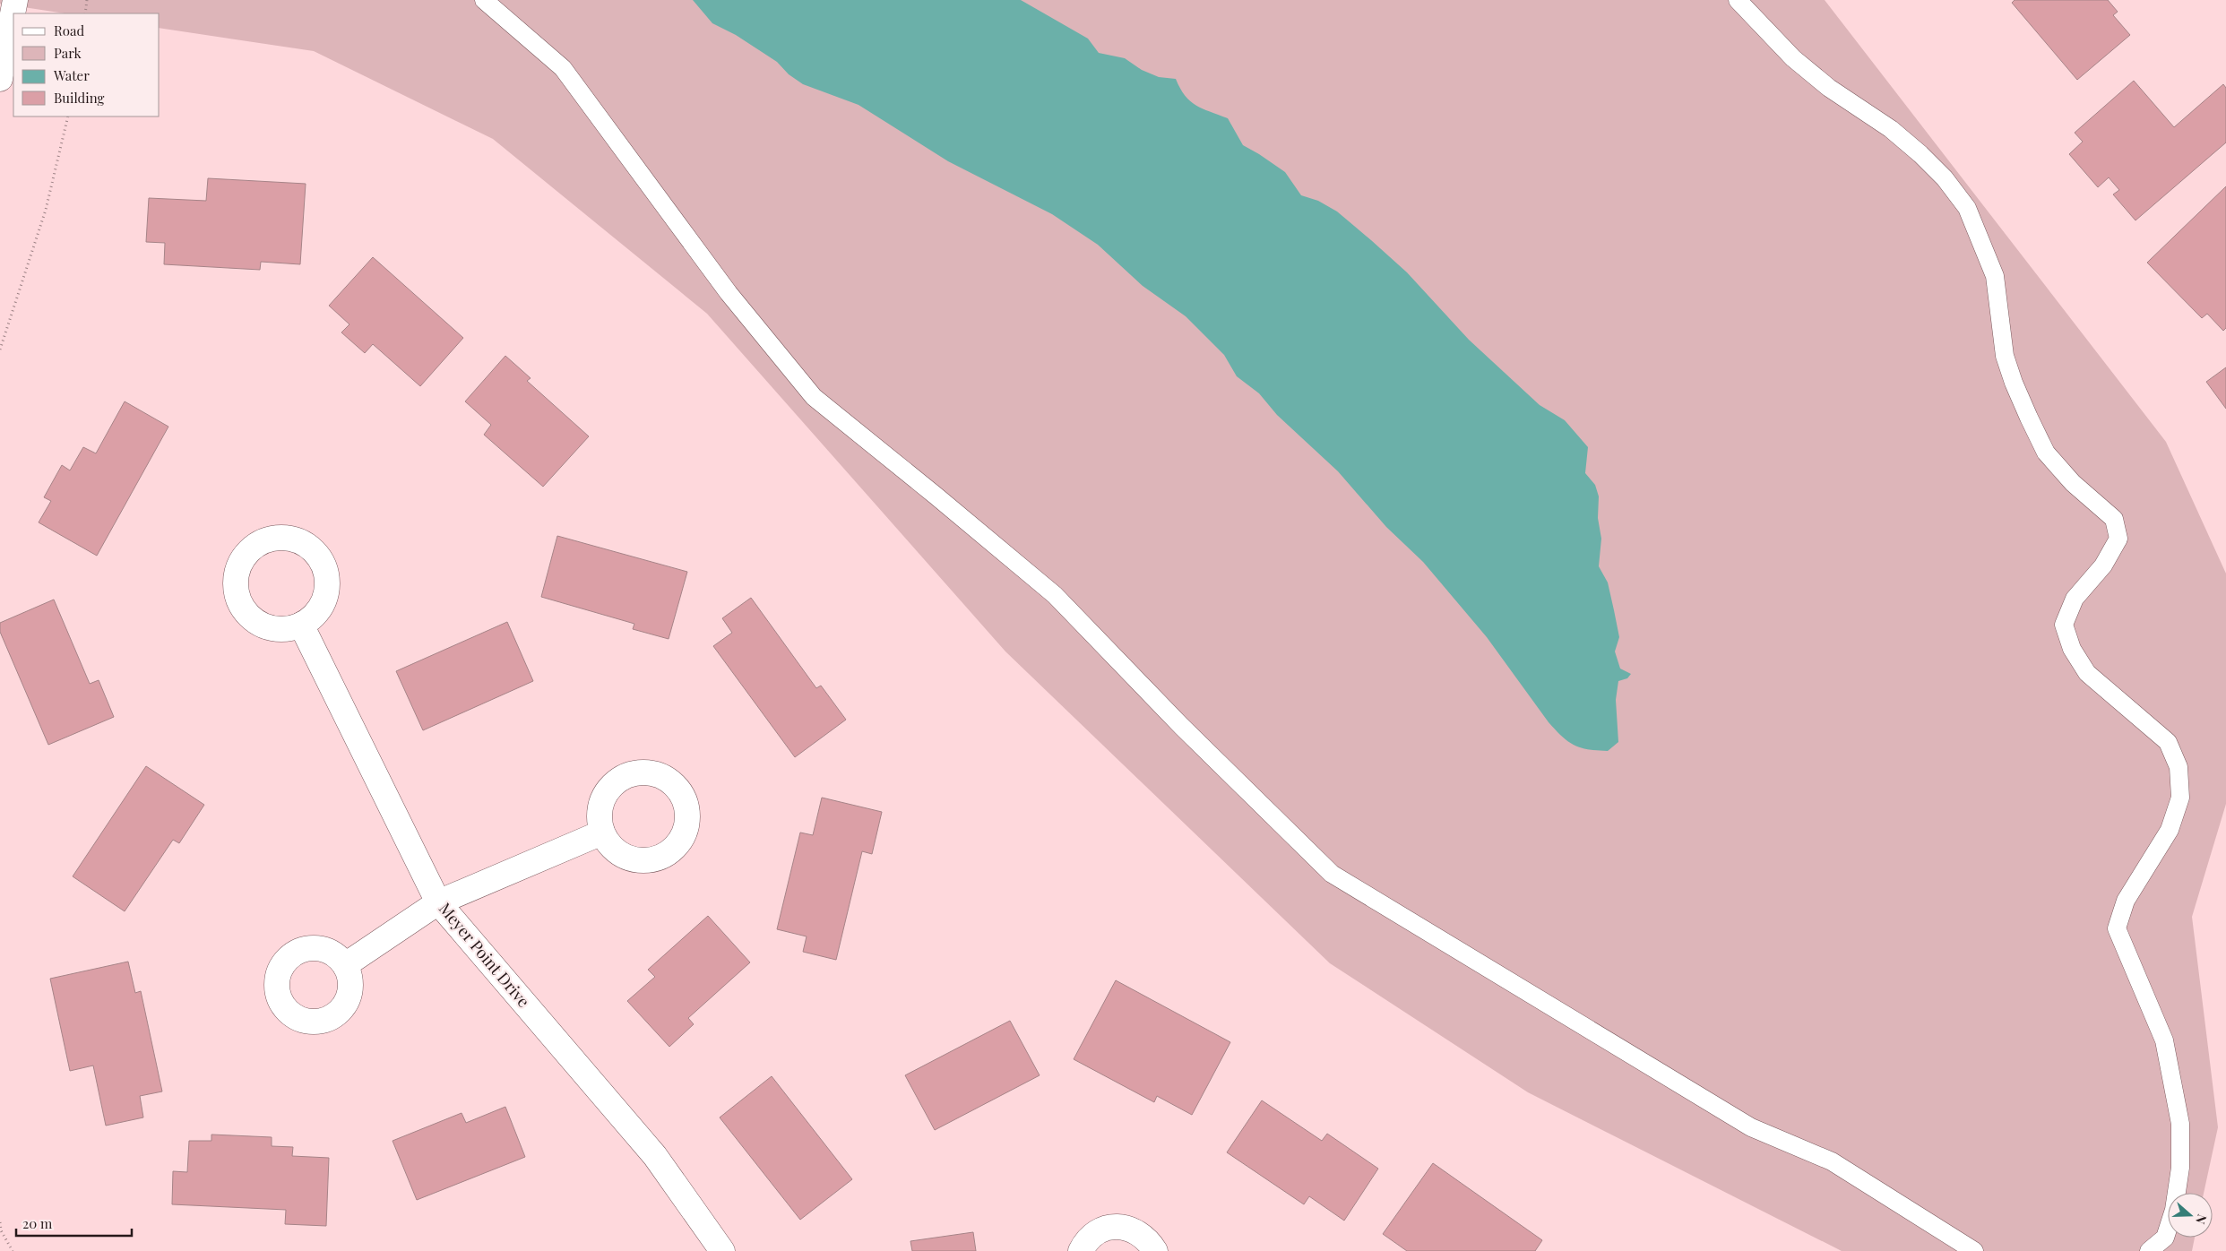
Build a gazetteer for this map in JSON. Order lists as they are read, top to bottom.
{
  "streets": {
    "street": ["Meyer Point Drive"]
  },
  "legend": [
    "Road",
    "Park",
    "Water",
    "Building"
  ],
  "scale_bar": "20 m",
  "north": "right"
}
